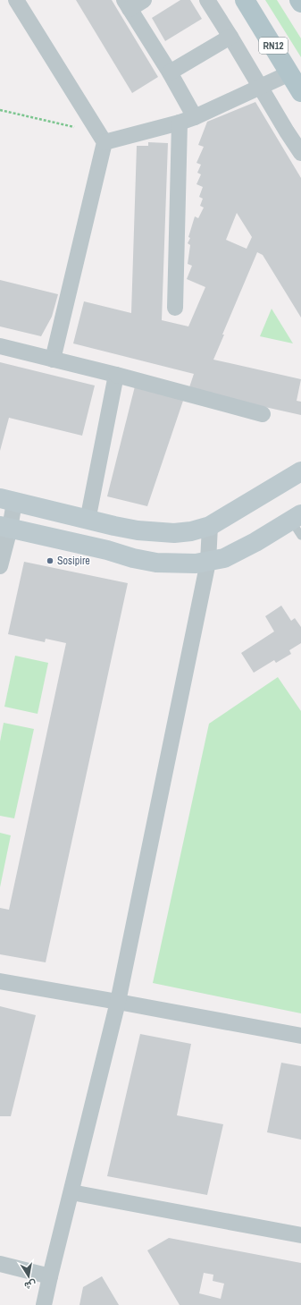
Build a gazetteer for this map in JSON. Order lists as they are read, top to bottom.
{
  "streets": {
    "main road": ["RN12"]
  },
  "places": ["Sosipire"],
  "north": "bottom"
}
